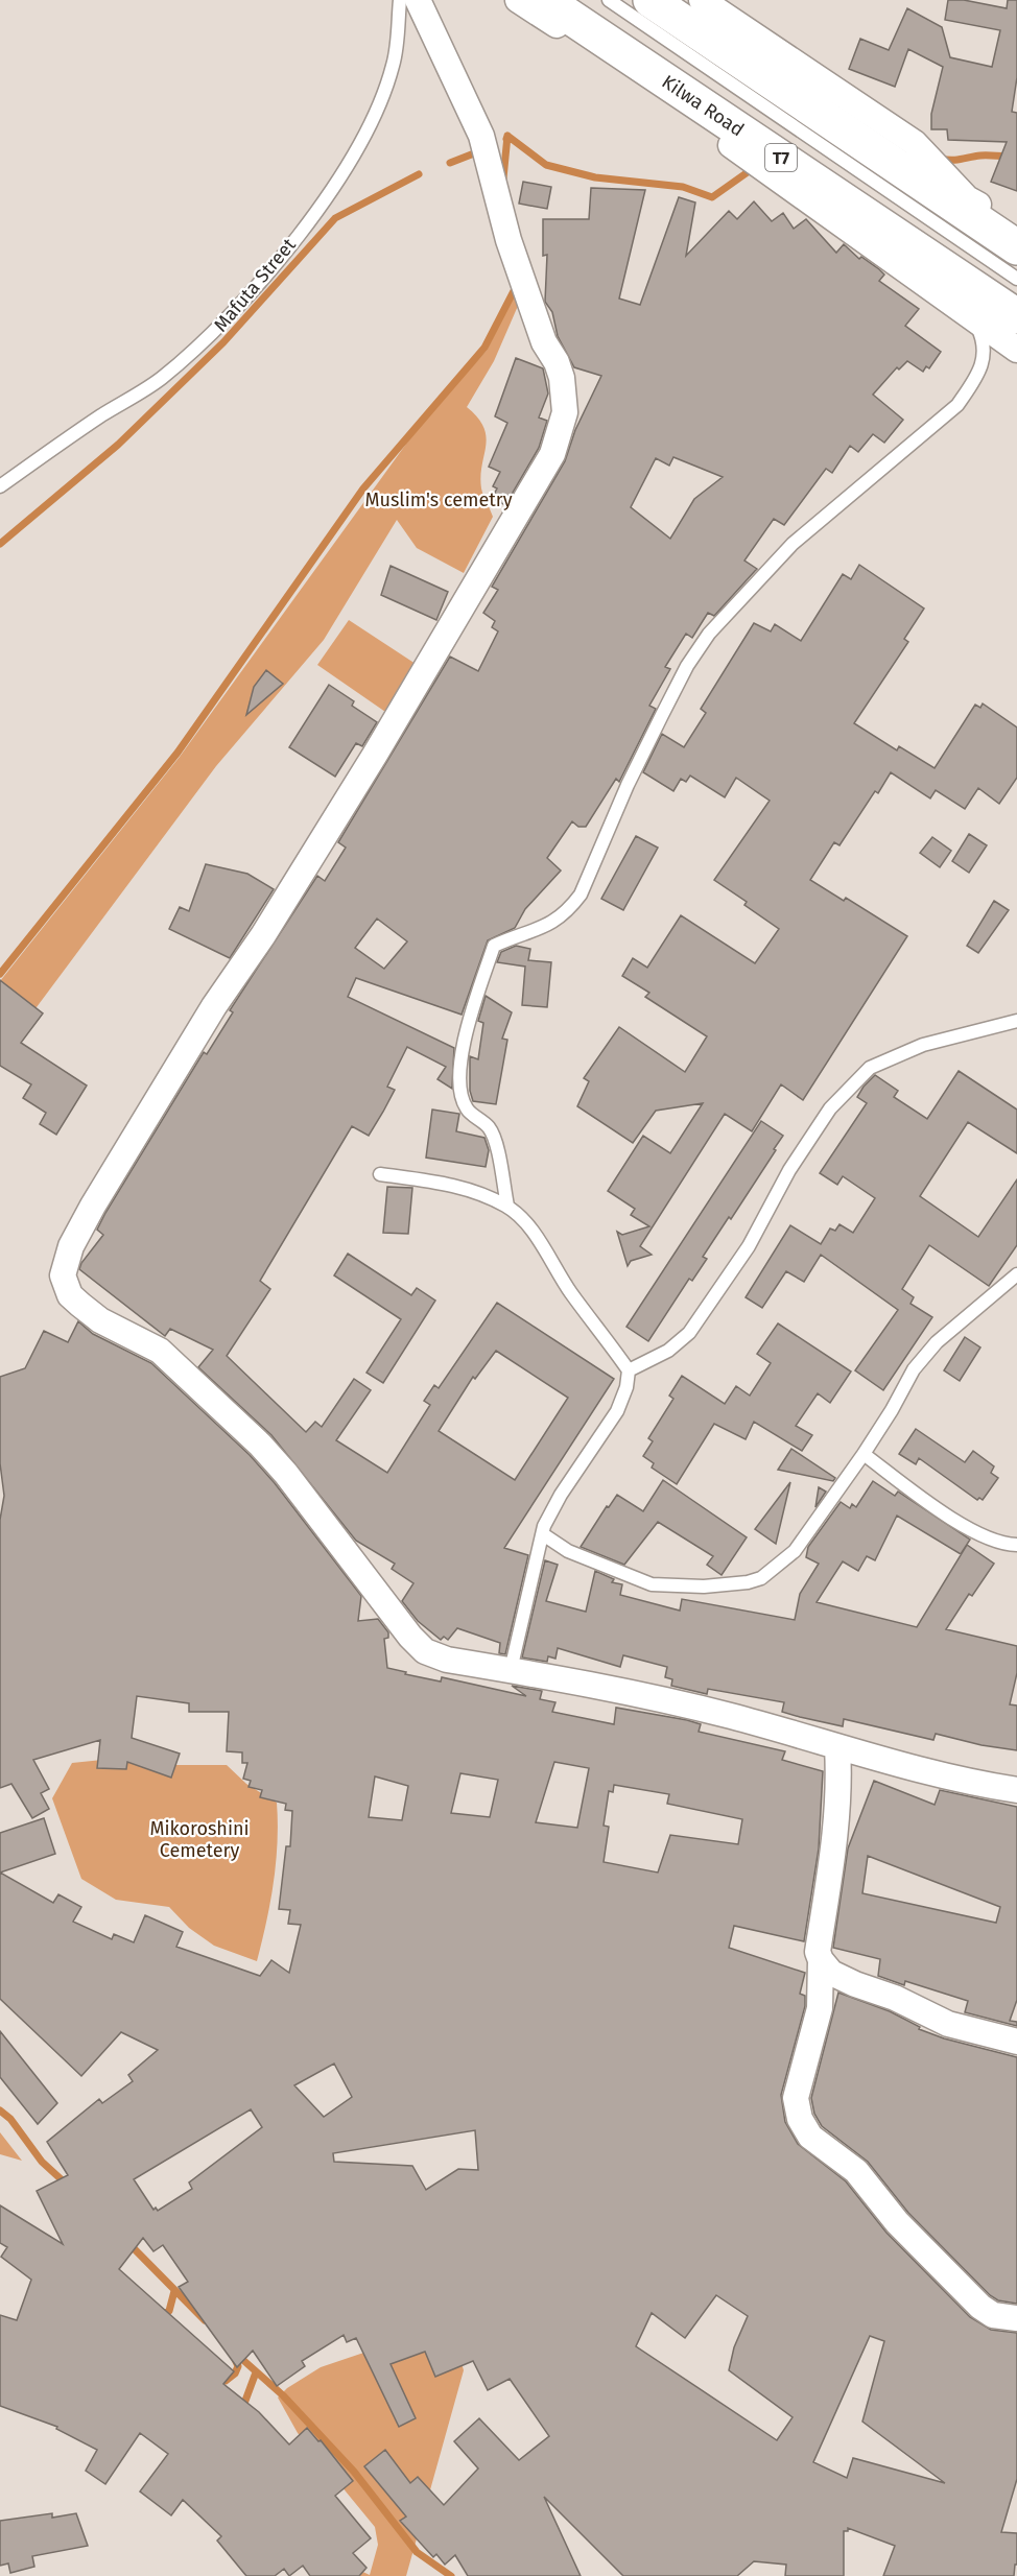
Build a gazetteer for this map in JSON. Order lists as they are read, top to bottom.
{
  "streets": {
    "highway": ["Kilwa Road", "T7"],
    "lane": ["Mafuta Street"]
  },
  "parks": ["Muslim's cemetry", "Mikoroshini Cemetery"]
}
